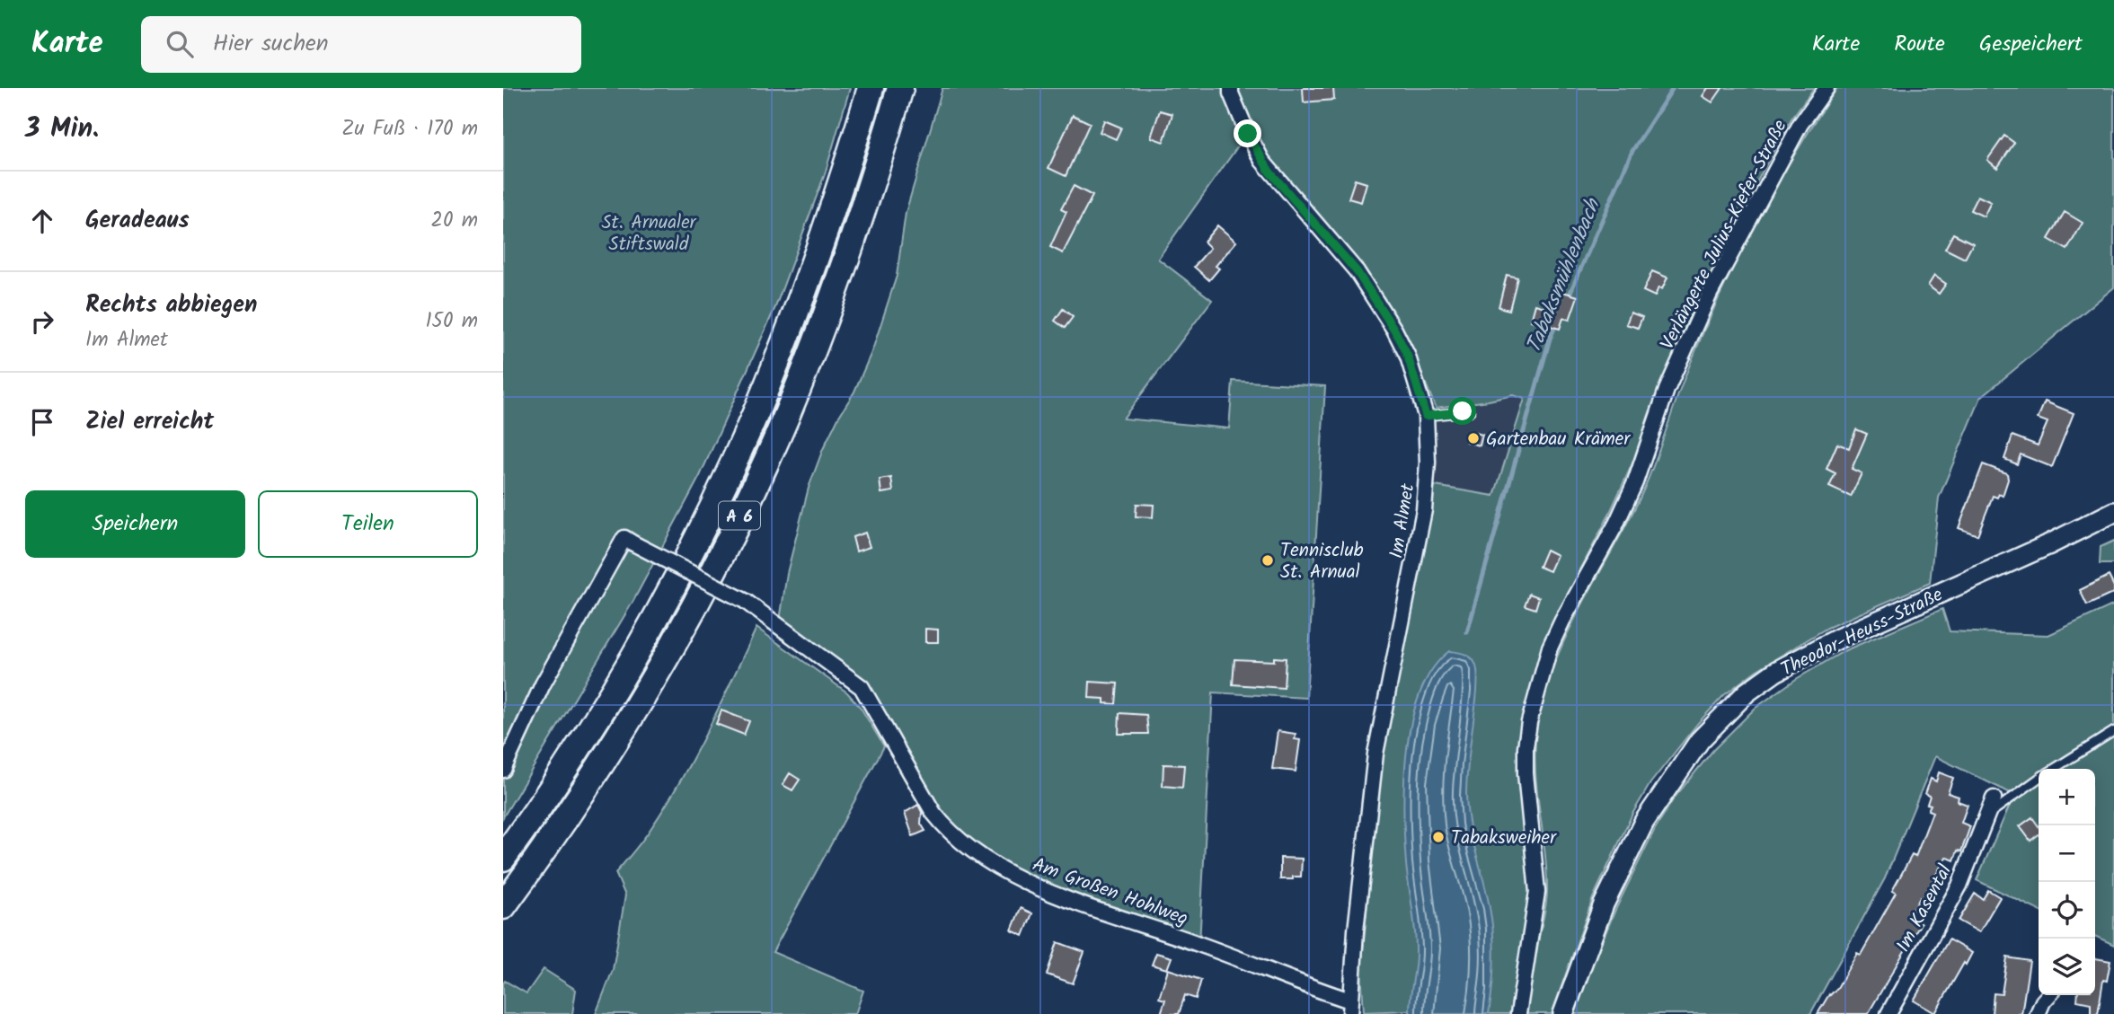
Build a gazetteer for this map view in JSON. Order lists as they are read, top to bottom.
{
  "streets": {
    "highway": ["A 6"],
    "street": [
      "Verlängerte Julius-Kiefer-Straße",
      "Im Almet",
      "Theodor-Heuss-Straße",
      "Am Großen Hohlweg",
      "Im Kasental"
    ]
  },
  "crossings": [
    ["Im Almet", "Am Großen Hohlweg"]
  ],
  "water": ["Tabaksmühlenbach"],
  "parks": ["St. Arnualer Stiftswald"],
  "places": ["Gartenbau Krämer", "Tennisclub St. Arnual", "Tabaksweiher"],
  "page": {
    "header": "Karte",
    "search": "Hier suchen",
    "nav": ["Karte", "Route", "Gespeichert"],
    "heading": ["3 Min.", "Zu Fuß · 170 m"],
    "list": [
      ["Geradeaus", "20 m"],
      ["Rechts abbiegen", "Im Almet", "150 m"],
      "Ziel erreicht"
    ],
    "buttons": ["Speichern", "Teilen"],
    "map_buttons": ["+", "−"]
  }
}
